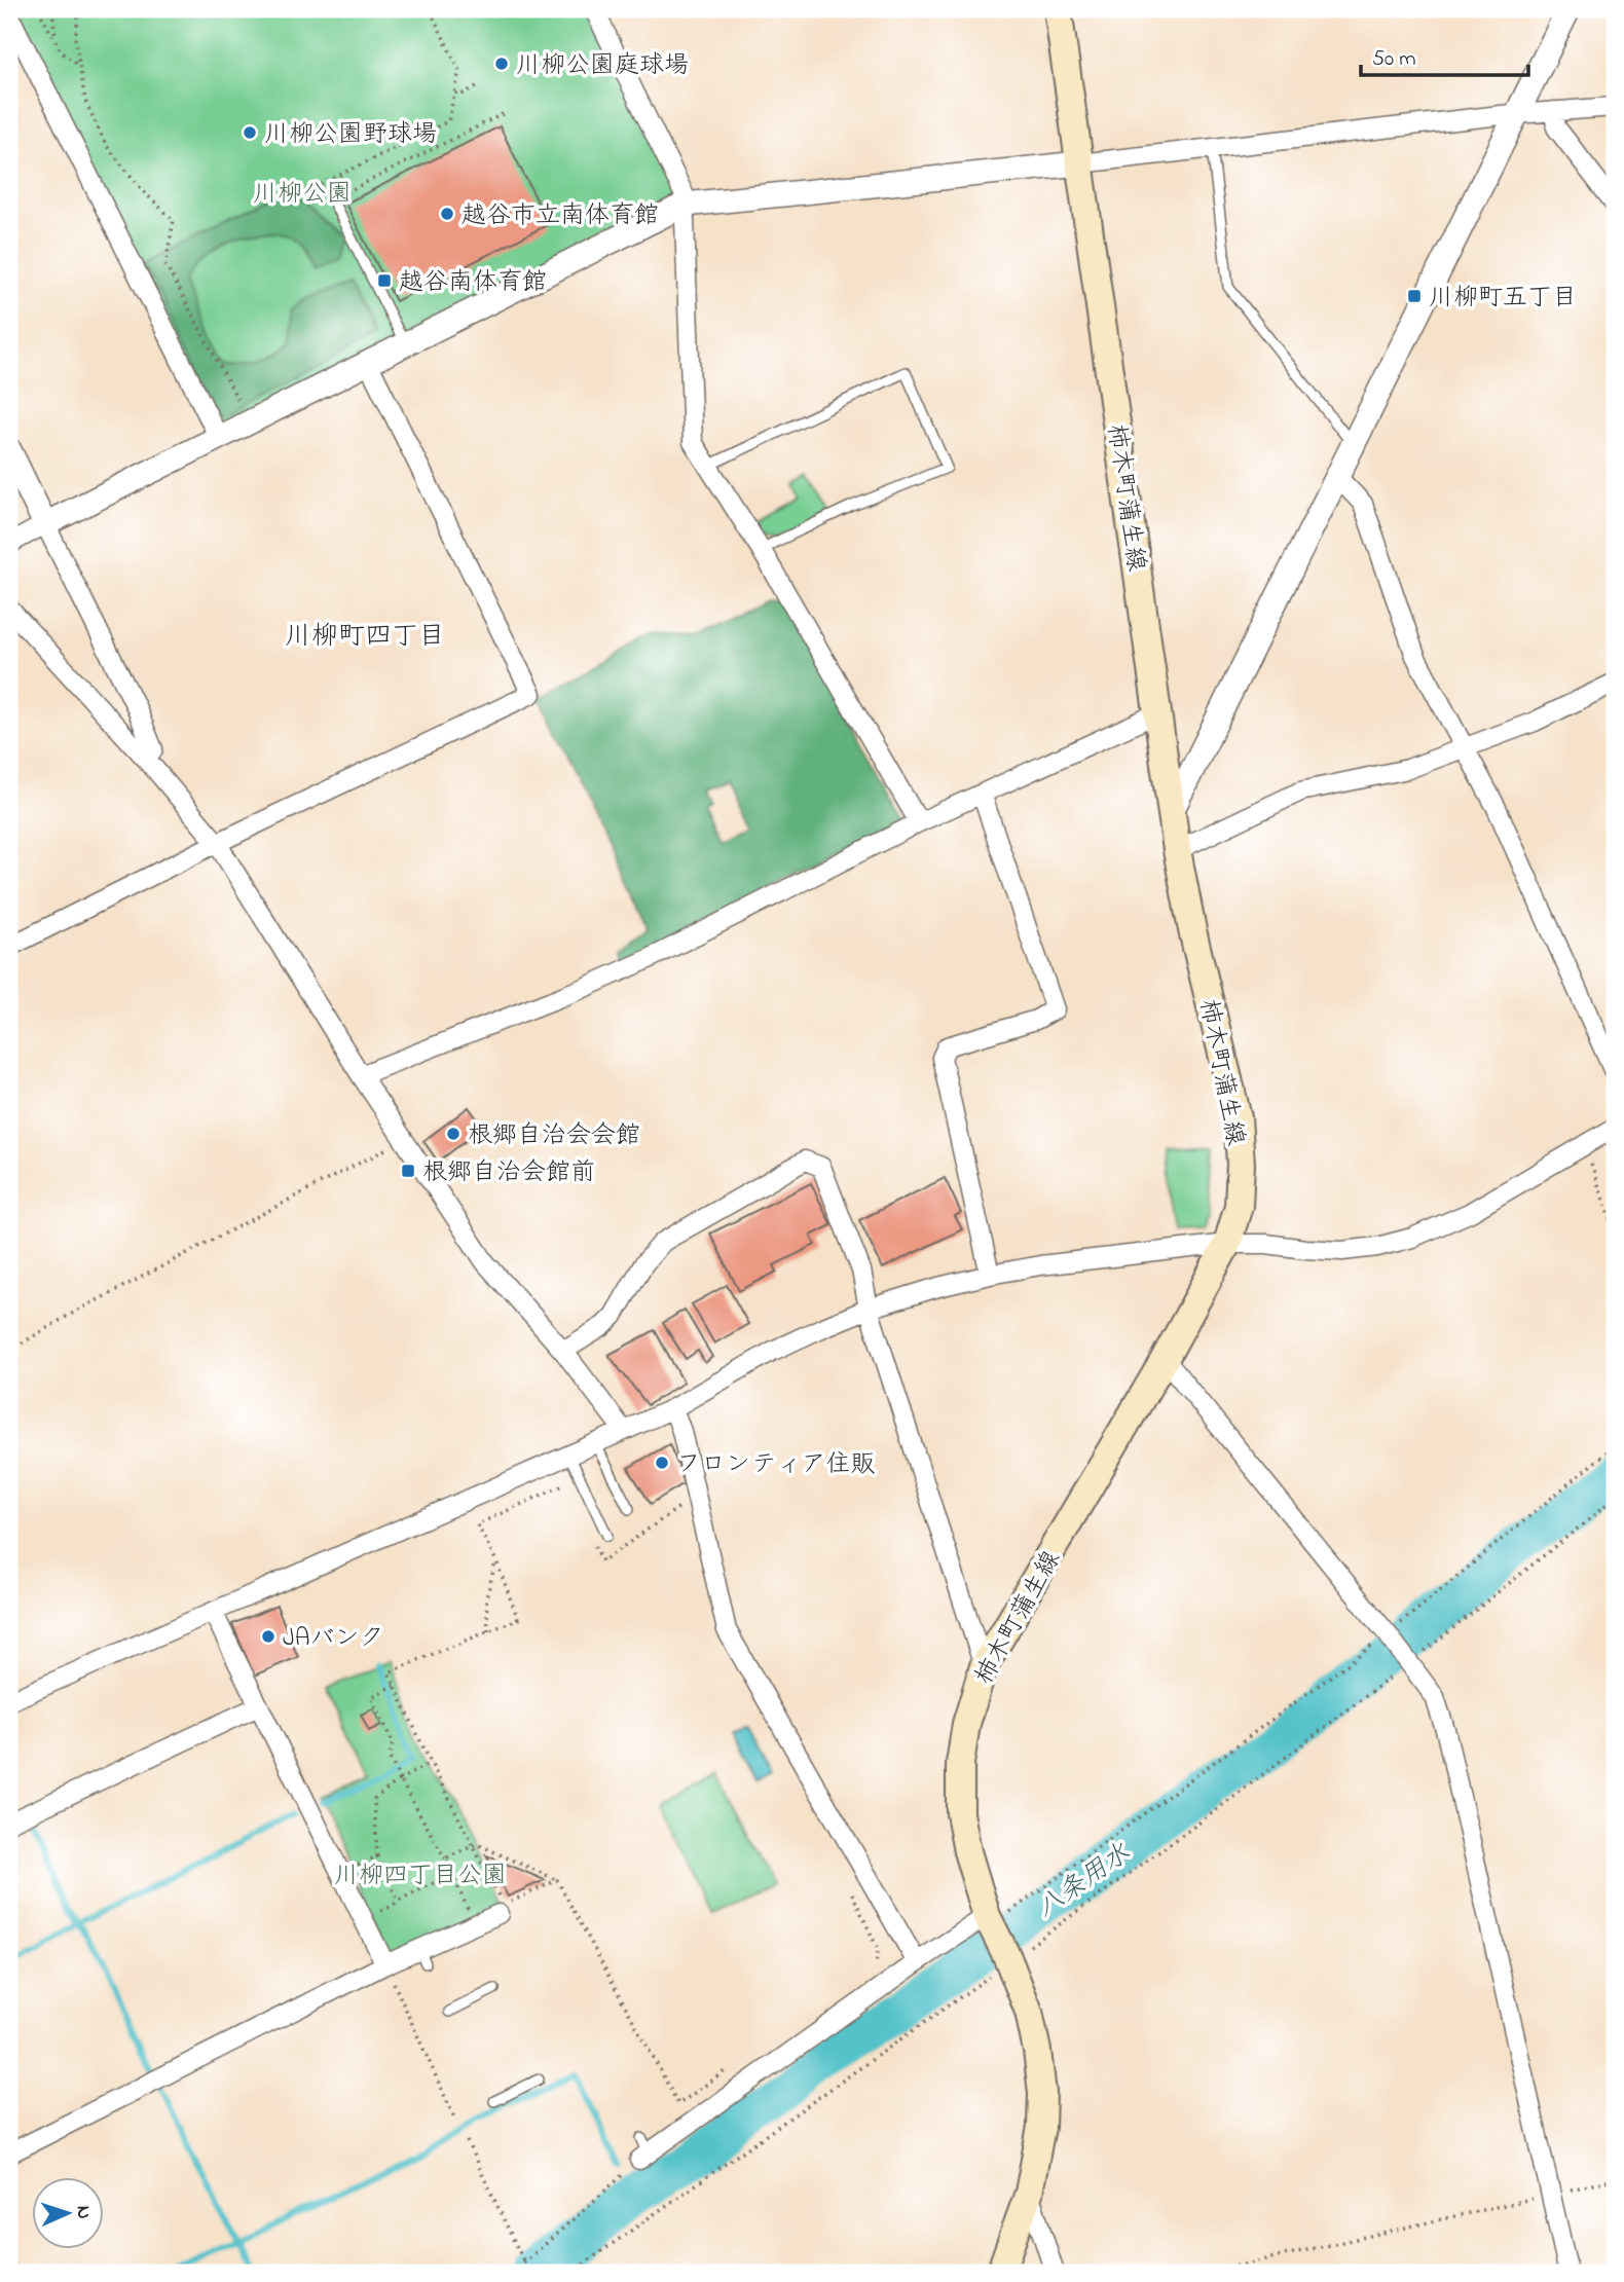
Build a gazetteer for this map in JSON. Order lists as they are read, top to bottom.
{
  "streets": {
    "main road": ["柿木町蒲生線"]
  },
  "districts": ["川柳町四丁目"],
  "water": ["八条用水"],
  "parks": ["川柳公園", "川柳四丁目公園"],
  "places": {
    "other": [
      "川柳公園庭球場",
      "川柳公園野球場",
      "越谷市立南体育館",
      "根郷自治会会館",
      "フロンティア住販",
      "JAバンク"
    ],
    "transit": ["越谷南体育館", "川柳町五丁目", "根郷自治会館前"]
  },
  "scale_bar": "50 m",
  "north": "right"
}
